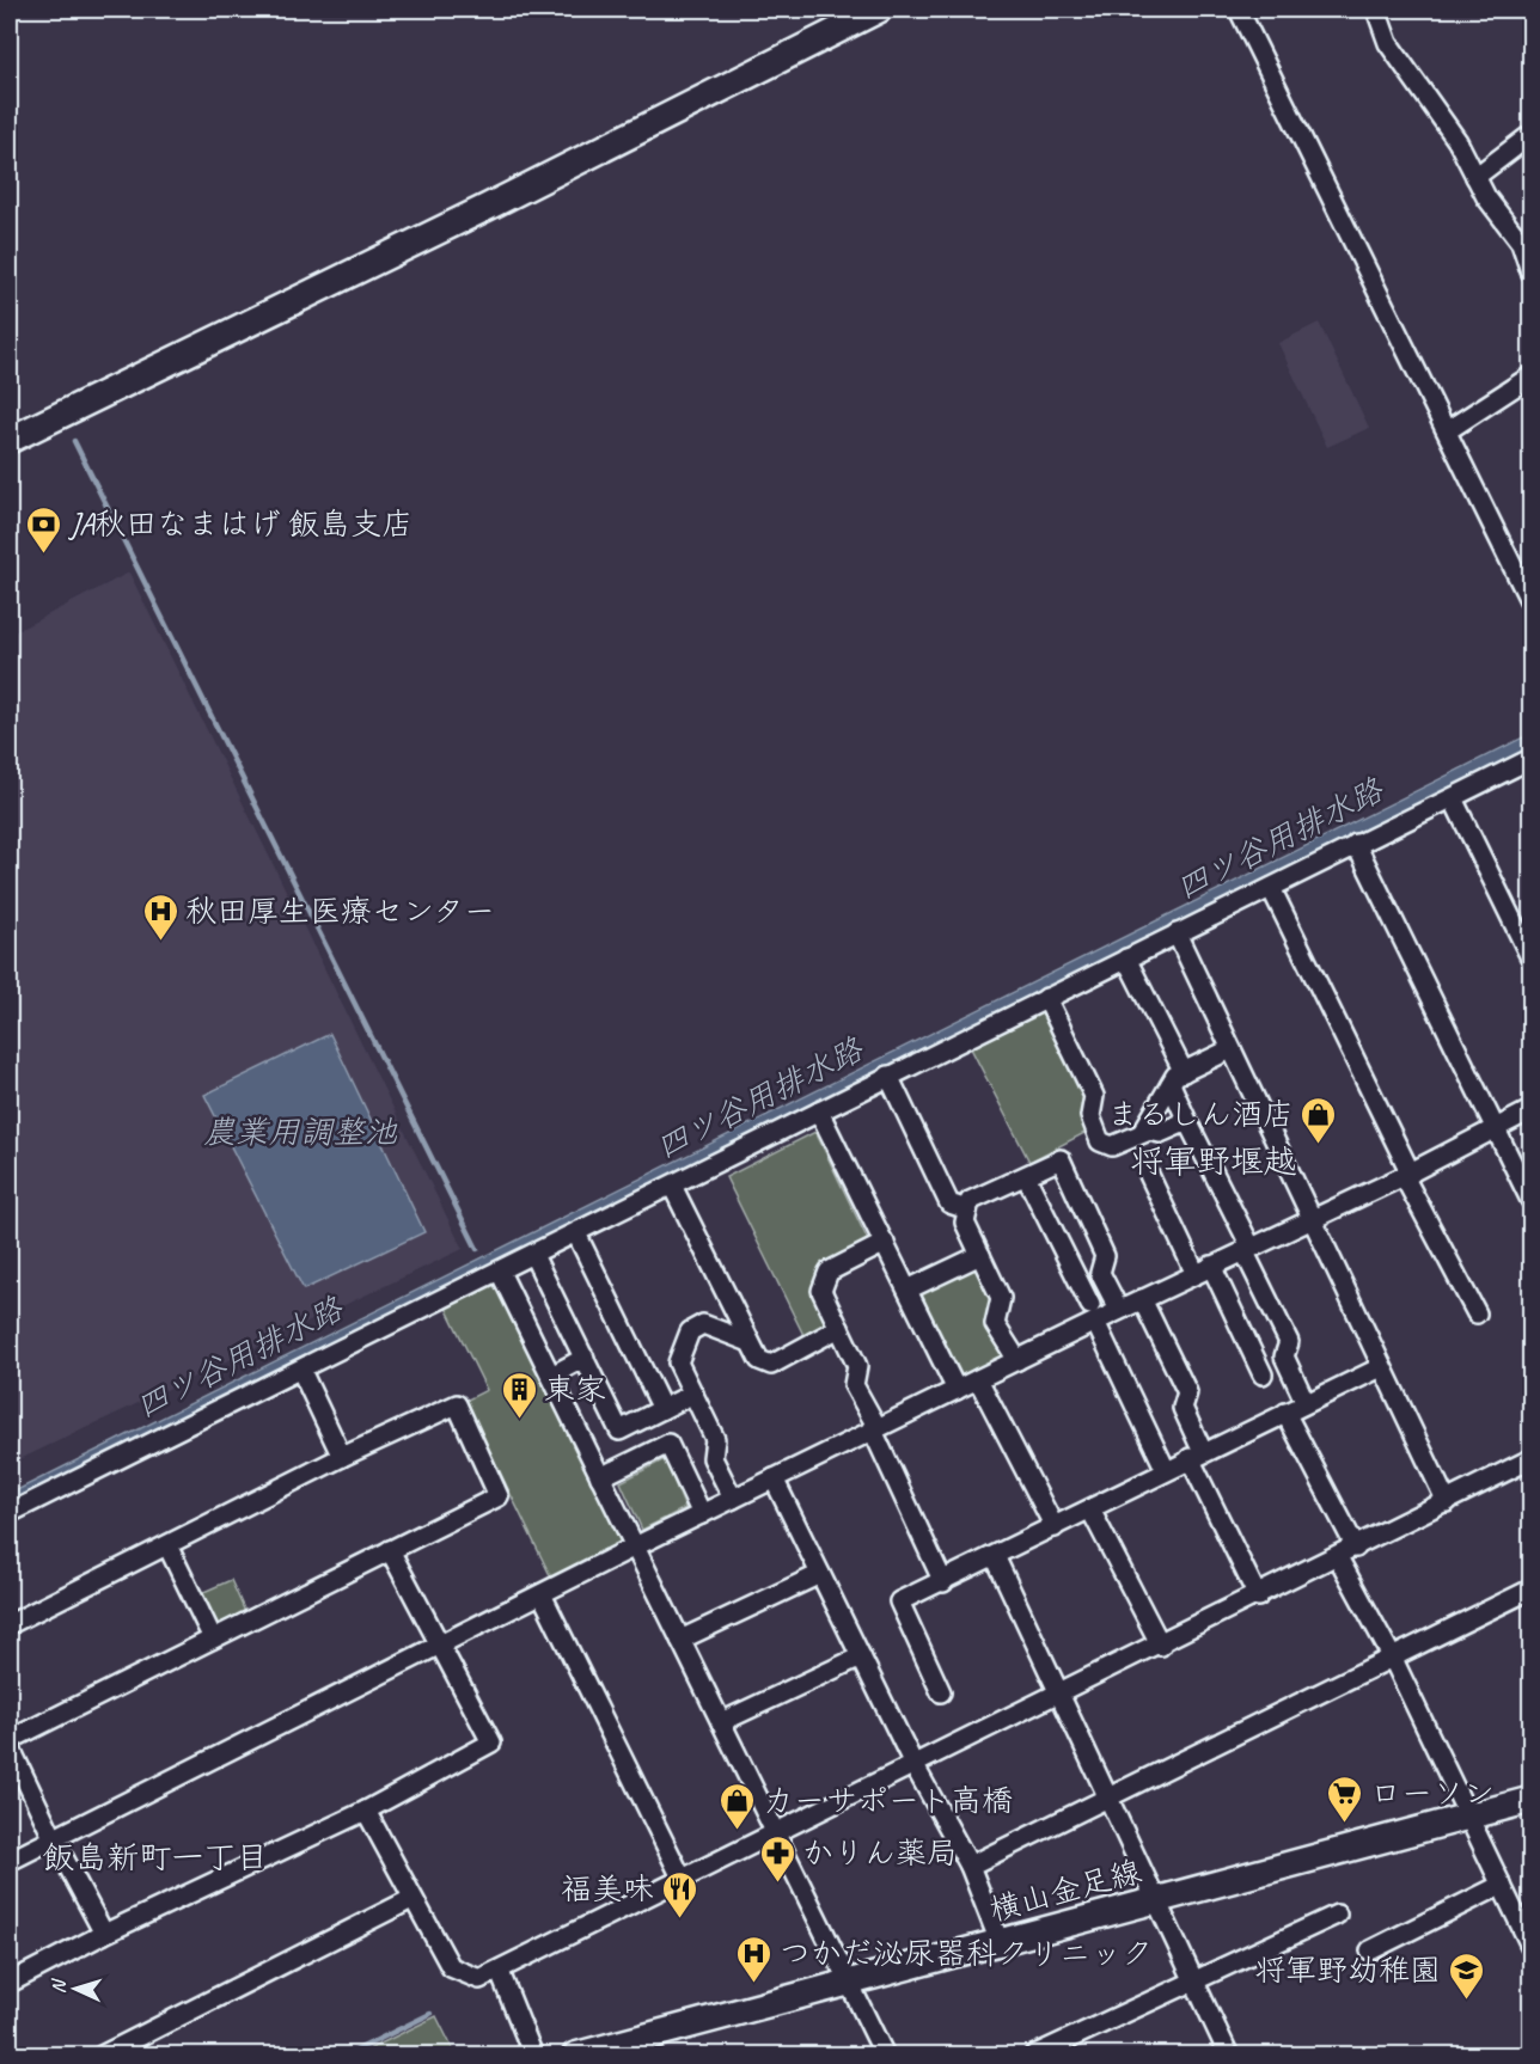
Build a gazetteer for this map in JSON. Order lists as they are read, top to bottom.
{
  "streets": {
    "street": ["横山金足線"]
  },
  "districts": ["将軍野堰越", "飯島新町一丁目"],
  "water": ["四ツ谷用排水路", "農業用調整池"],
  "places": {
    "bank": ["JA秋田なまはげ 飯島支店"],
    "hospital": ["秋田厚生医療センター", "つかだ泌尿器科クリニック"],
    "shop": ["まるしん酒店", "カーサポート高橋"],
    "building": ["東家"],
    "supermarket": ["ローソン"],
    "pharmacy": ["かりん薬局"],
    "restaurant": ["福美味"],
    "school or university": ["将軍野幼稚園"]
  },
  "north": "left"
}
